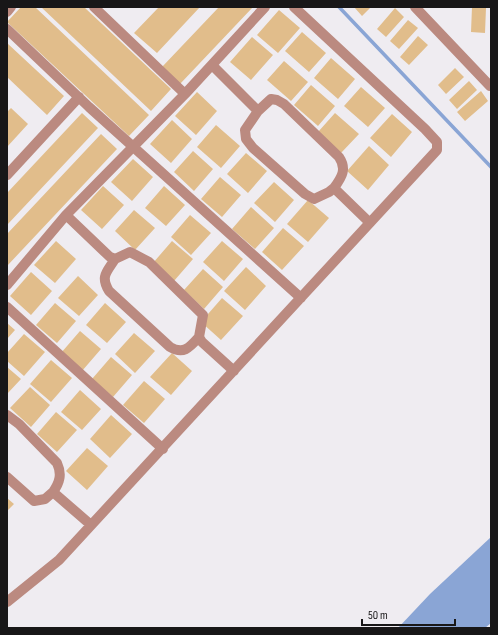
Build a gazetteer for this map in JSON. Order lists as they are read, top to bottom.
{
  "scale_bar": "50 m"
}
